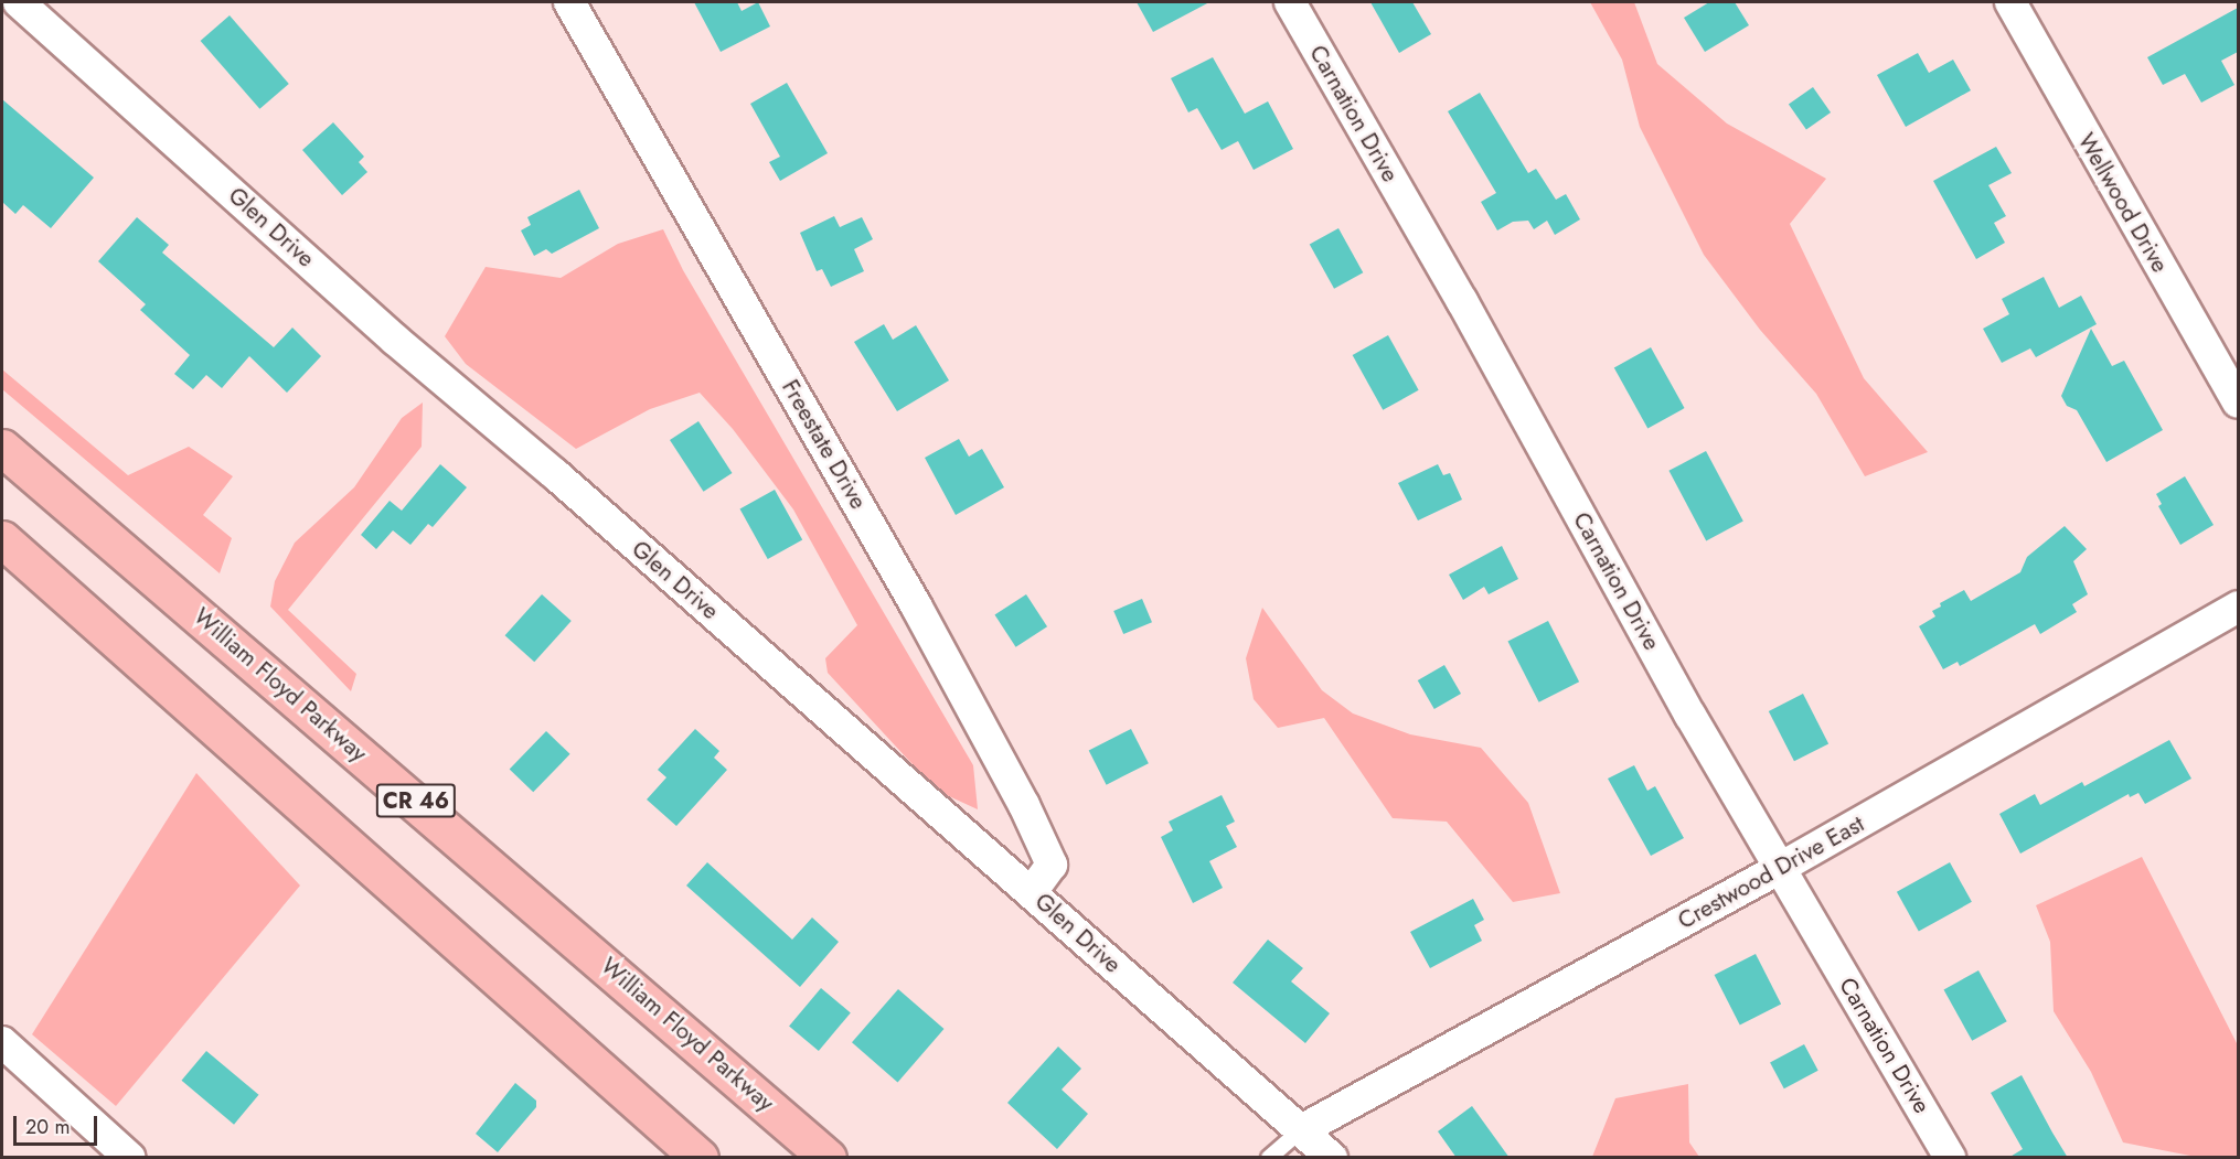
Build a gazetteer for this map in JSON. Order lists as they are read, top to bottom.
{
  "streets": {
    "highway": ["William Floyd Parkway", "CR 46"],
    "street": [
      "Carnation Drive",
      "Wellwood Drive",
      "Glen Drive",
      "Freestate Drive",
      "Crestwood Drive East"
    ]
  },
  "crossings": [
    ["Carnation Drive", "Crestwood Drive East"],
    ["Glen Drive", "Freestate Drive"],
    ["Glen Drive", "Crestwood Drive East"]
  ],
  "scale_bar": "20 m"
}
